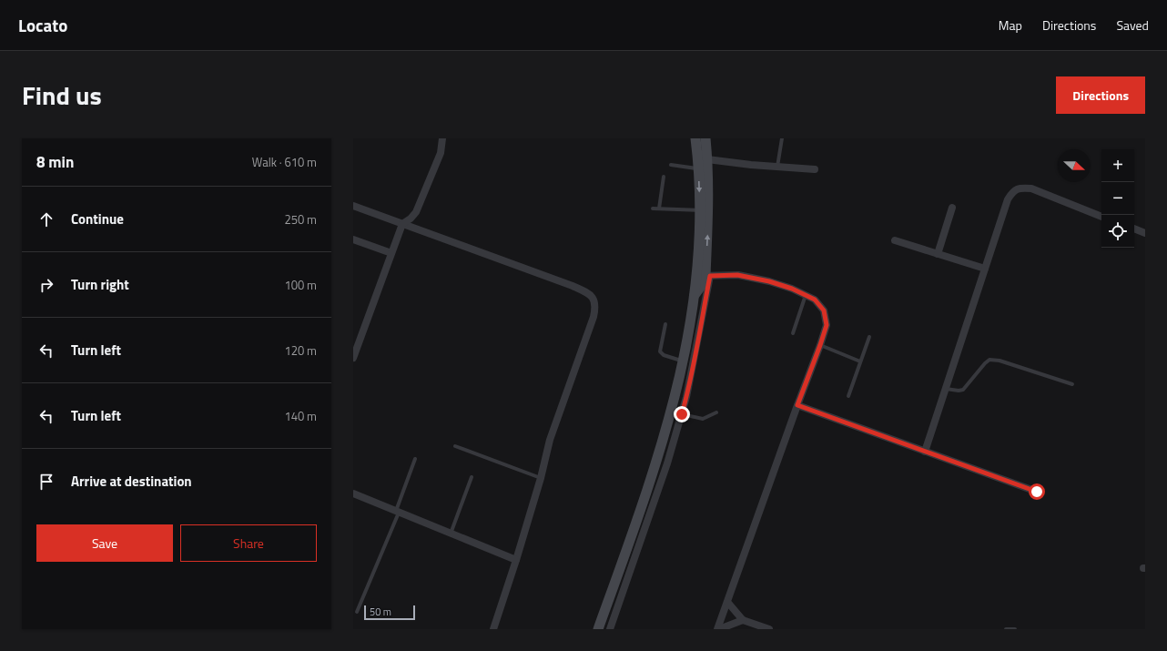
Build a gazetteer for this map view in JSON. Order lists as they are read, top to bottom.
{
  "scale_bar": "50 m",
  "north": "right",
  "page": {
    "header": "Locato",
    "nav": ["Map", "Directions", "Saved"],
    "title": "Find us",
    "buttons": [
      "Directions",
      ["Save", "Share"]
    ],
    "heading": ["8 min", "Walk · 610 m"],
    "map_buttons": ["+", "−"],
    "list": [
      ["Continue", "250 m"],
      ["Turn right", "100 m"],
      ["Turn left", "120 m"],
      ["Turn left", "140 m"],
      "Arrive at destination"
    ],
    "scale": "50 m"
  }
}
